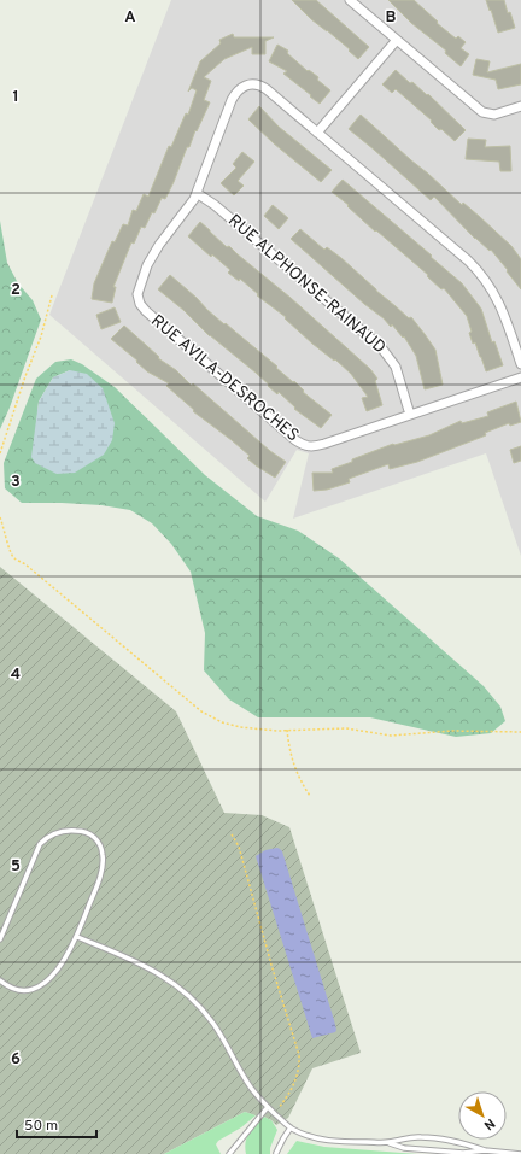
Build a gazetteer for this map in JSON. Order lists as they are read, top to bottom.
{
  "streets": {
    "street": ["RUE ALPHONSE-RAINAUD", "RUE AVILA-DESROCHES"]
  },
  "crossings": [
    ["RUE ALPHONSE-RAINAUD", "RUE AVILA-DESROCHES"]
  ],
  "scale_bar": "50 m",
  "north": "bottom right",
  "grid": {
    "columns": ["A", "B"],
    "rows": [
      "1",
      "2",
      "3",
      "4",
      "5",
      "6"
    ]
  }
}
